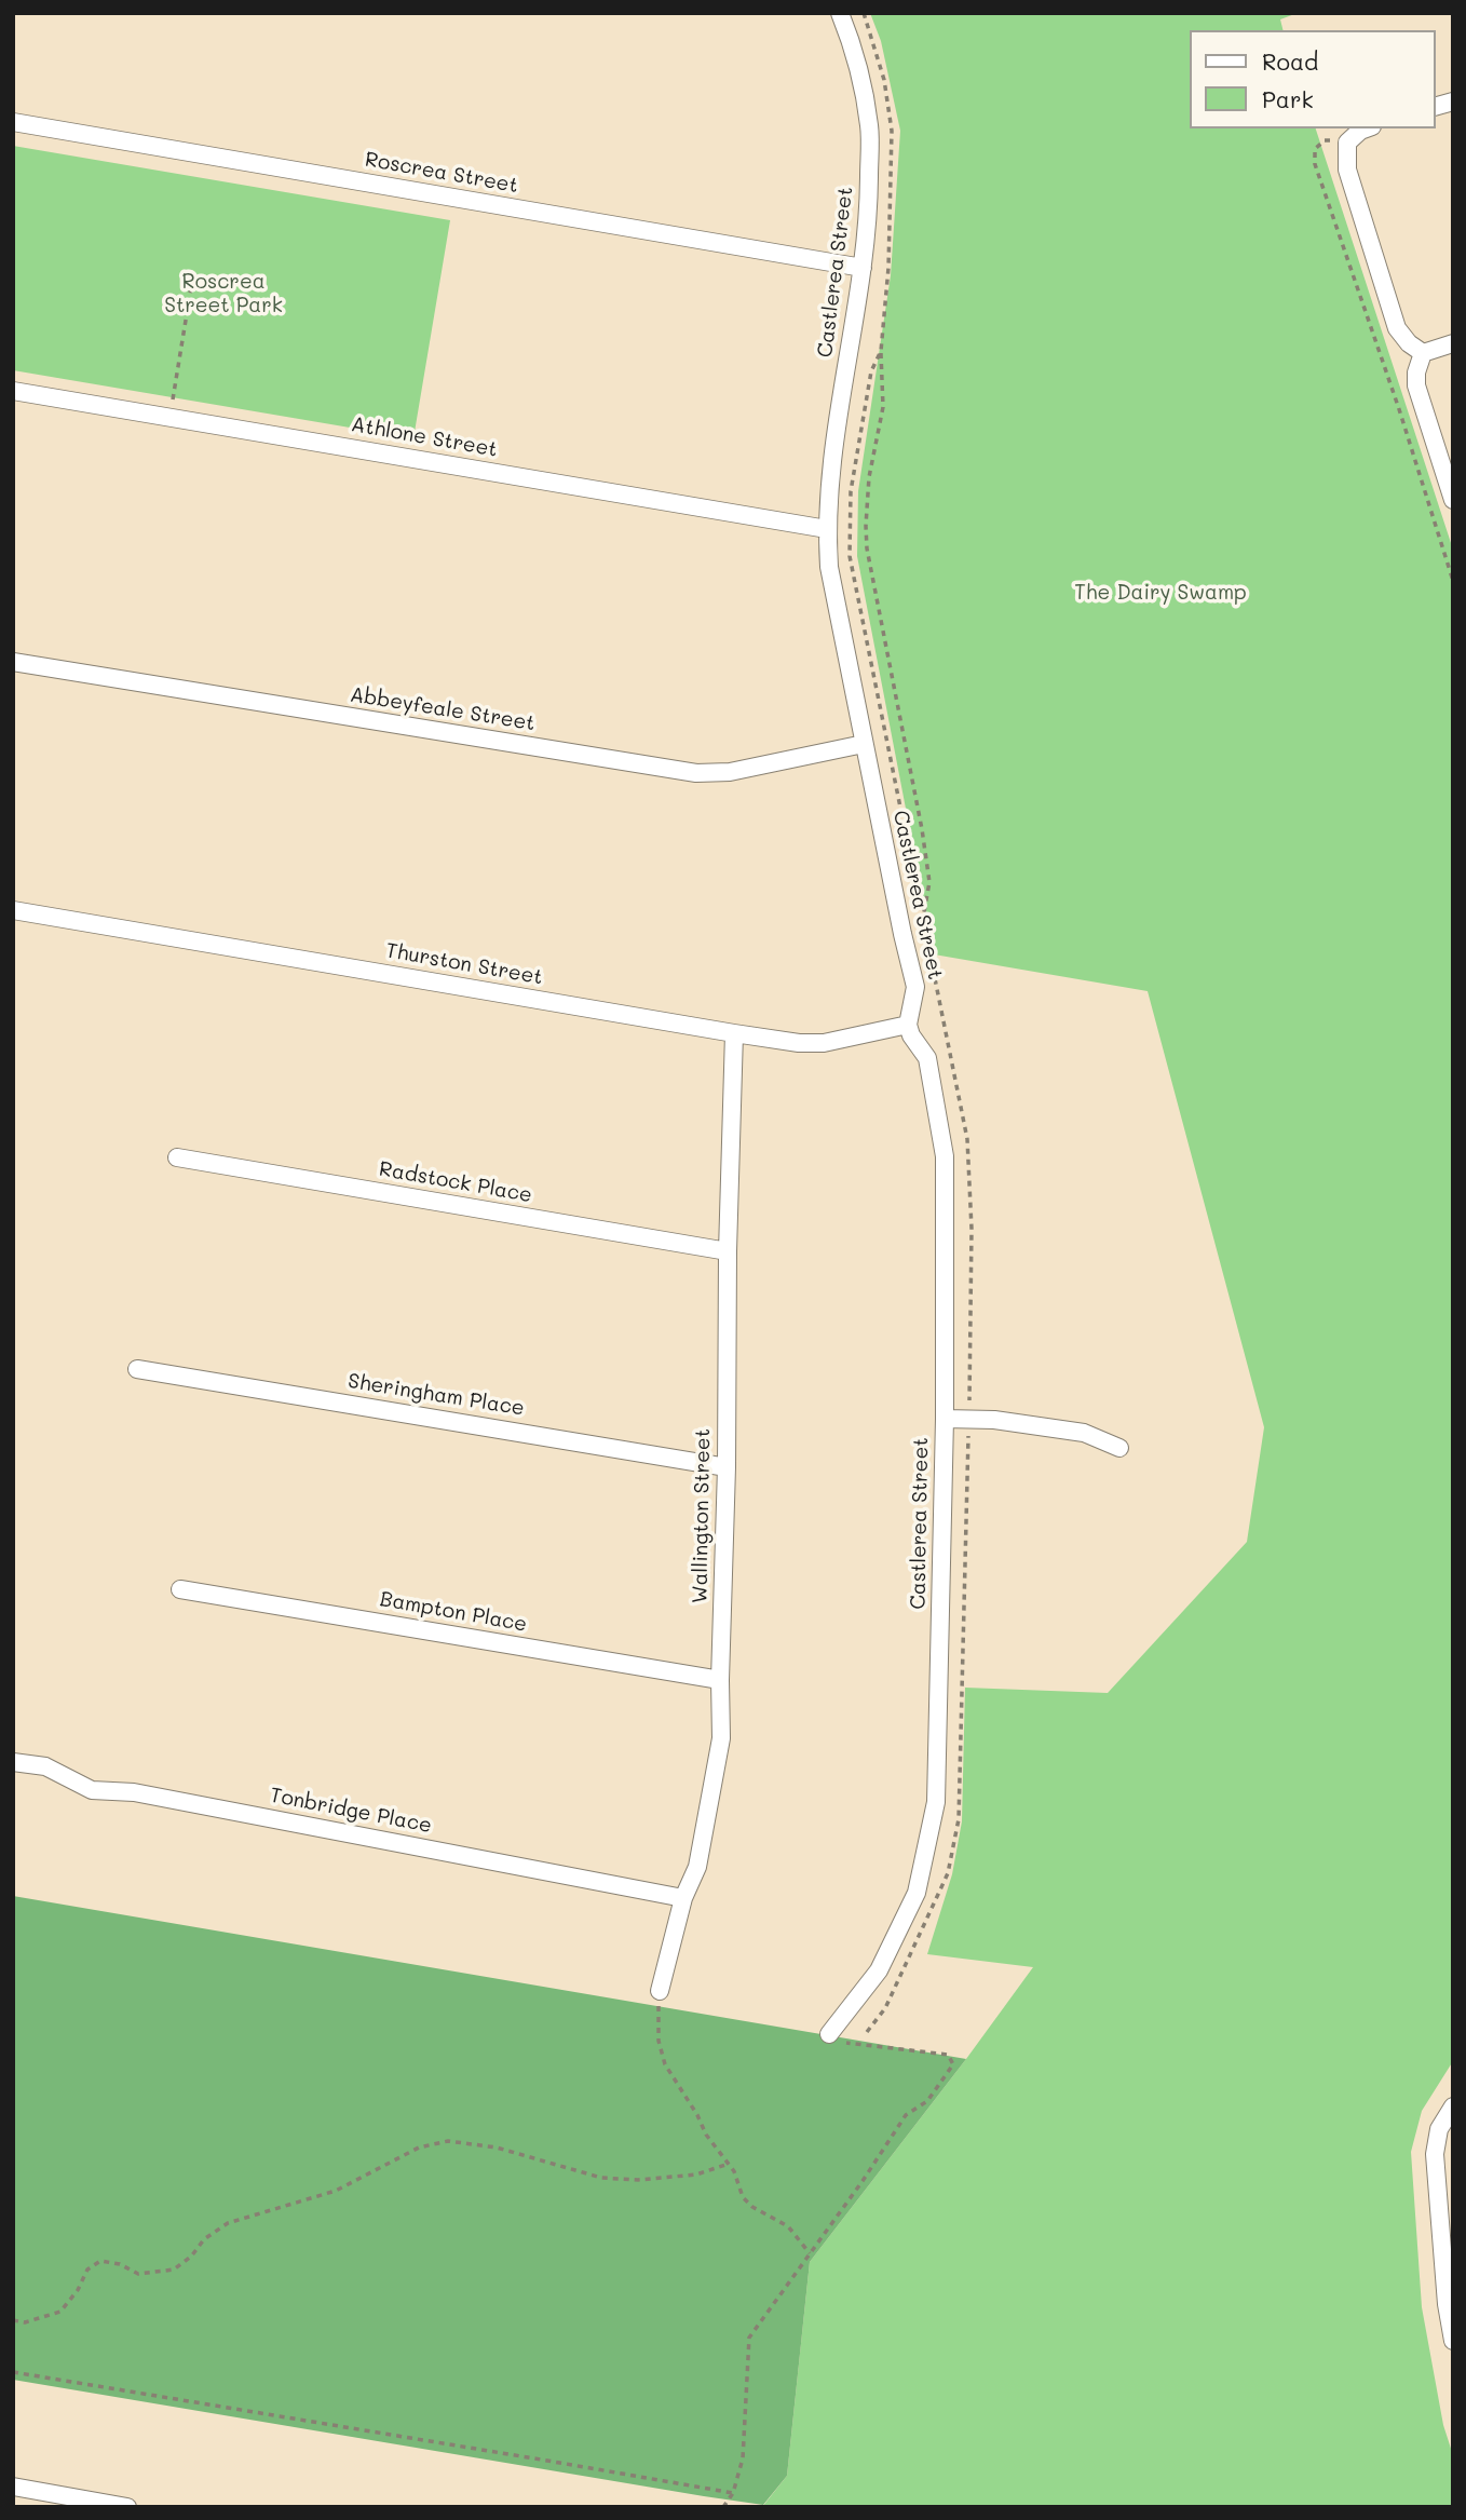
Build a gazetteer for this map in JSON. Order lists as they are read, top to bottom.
{
  "streets": {
    "street": [
      "Roscrea Street",
      "Castlerea Street",
      "Athlone Street",
      "Abbeyfeale Street",
      "Thurston Street",
      "Radstock Place",
      "Sheringham Place",
      "Wallington Street",
      "Bampton Place",
      "Tonbridge Place"
    ]
  },
  "crossings": [
    ["Roscrea Street", "Castlerea Street"],
    ["Castlerea Street", "Athlone Street"],
    ["Castlerea Street", "Abbeyfeale Street"],
    ["Castlerea Street", "Thurston Street"],
    ["Thurston Street", "Wallington Street"],
    ["Radstock Place", "Wallington Street"],
    ["Sheringham Place", "Wallington Street"],
    ["Wallington Street", "Bampton Place"],
    ["Wallington Street", "Tonbridge Place"]
  ],
  "parks": ["Roscrea Street Park", "The Dairy Swamp"],
  "legend": ["Road", "Park"]
}
